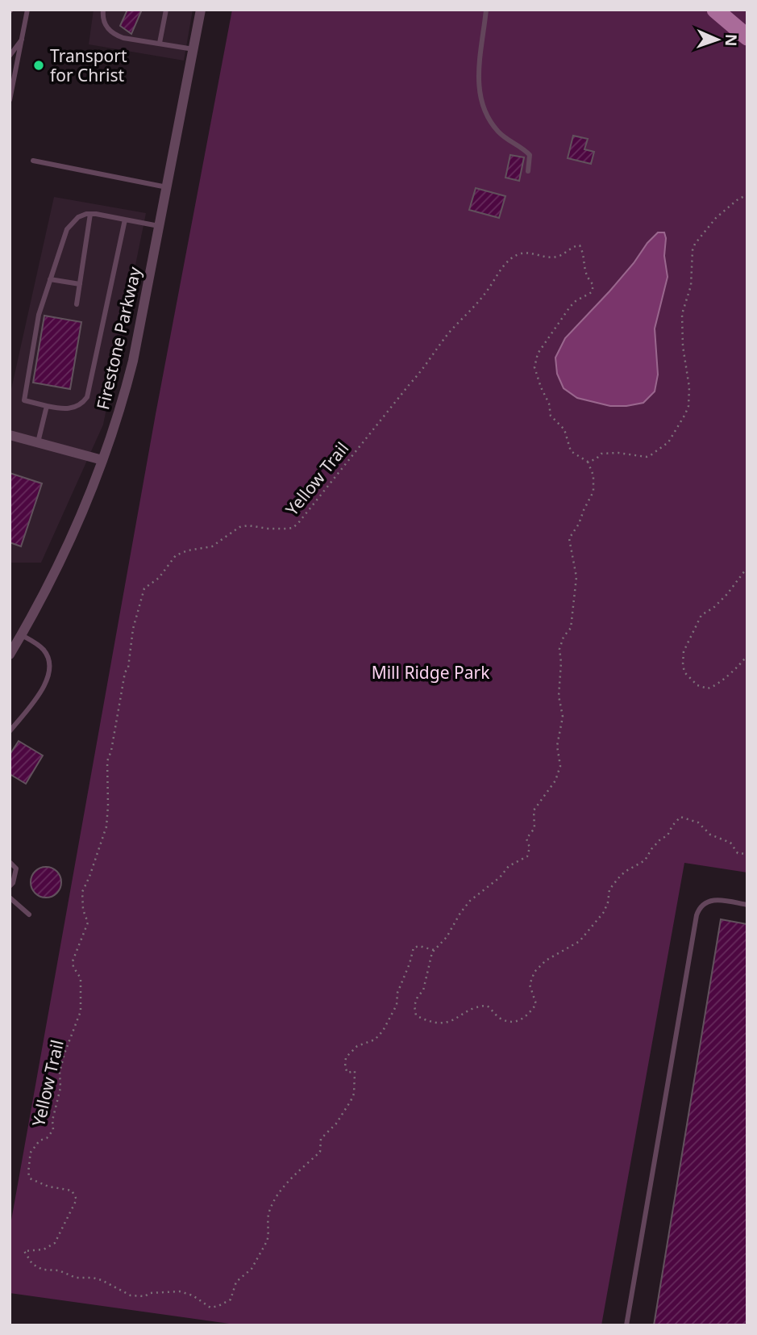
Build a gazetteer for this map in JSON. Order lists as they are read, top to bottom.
{
  "streets": {
    "street": ["Firestone Parkway"],
    "path": ["Yellow Trail"]
  },
  "parks": ["Mill Ridge Park"],
  "places": ["Transport for Christ"],
  "north": "right"
}
